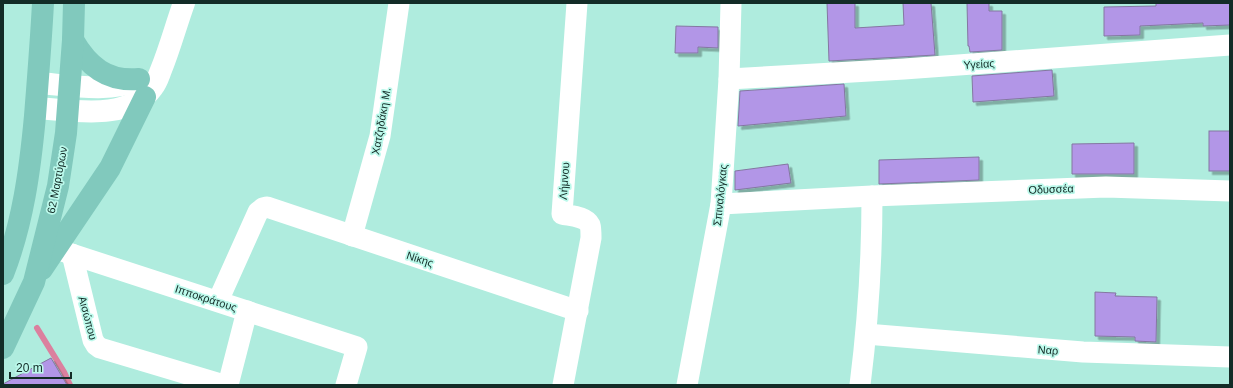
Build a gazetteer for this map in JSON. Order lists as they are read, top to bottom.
{
  "streets": {
    "main road": ["62 Μαρτύρων"],
    "street": [
      "Υγείας",
      "Χατζηδάκη Μ.",
      "Λήμνου",
      "Οδυσσέα",
      "Σπιναλόγκας",
      "Νίκης",
      "Ιπποκράτους",
      "Αισώπου",
      "Ναρ"
    ]
  },
  "crossings": [
    ["Υγείας", "Σπιναλόγκας"],
    ["Χατζηδάκη Μ.", "Νίκης"],
    ["Λήμνου", "Νίκης"],
    ["Οδυσσέα", "Σπιναλόγκας"],
    ["Νίκης", "Ιπποκράτους"],
    ["Ιπποκράτους", "Αισώπου"]
  ],
  "scale_bar": "20 m"
}
